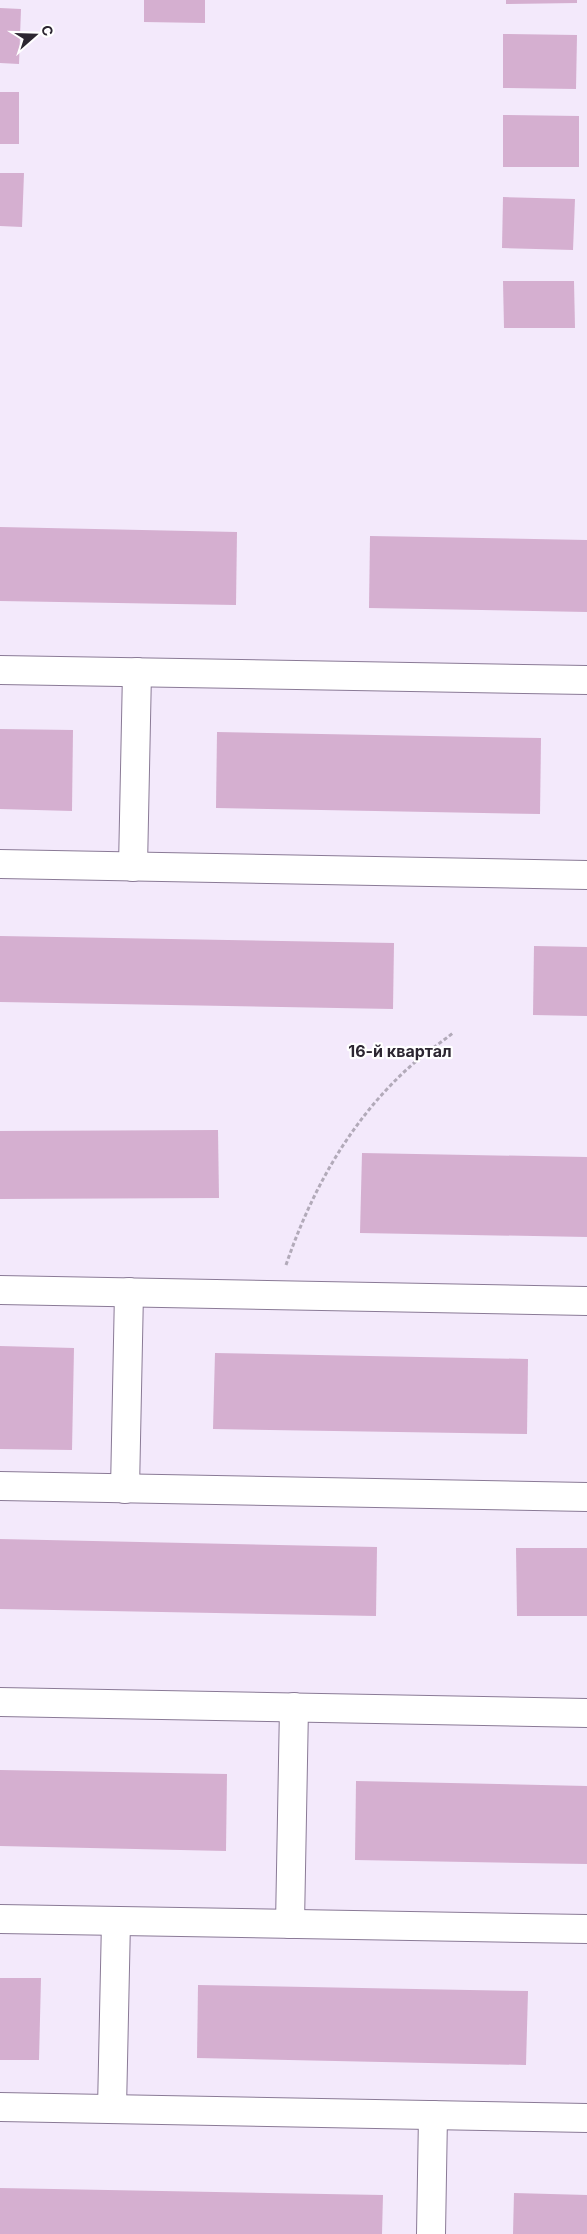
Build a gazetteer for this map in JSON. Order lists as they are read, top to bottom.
{
  "districts": ["16-й квартал"],
  "north": "right"
}
